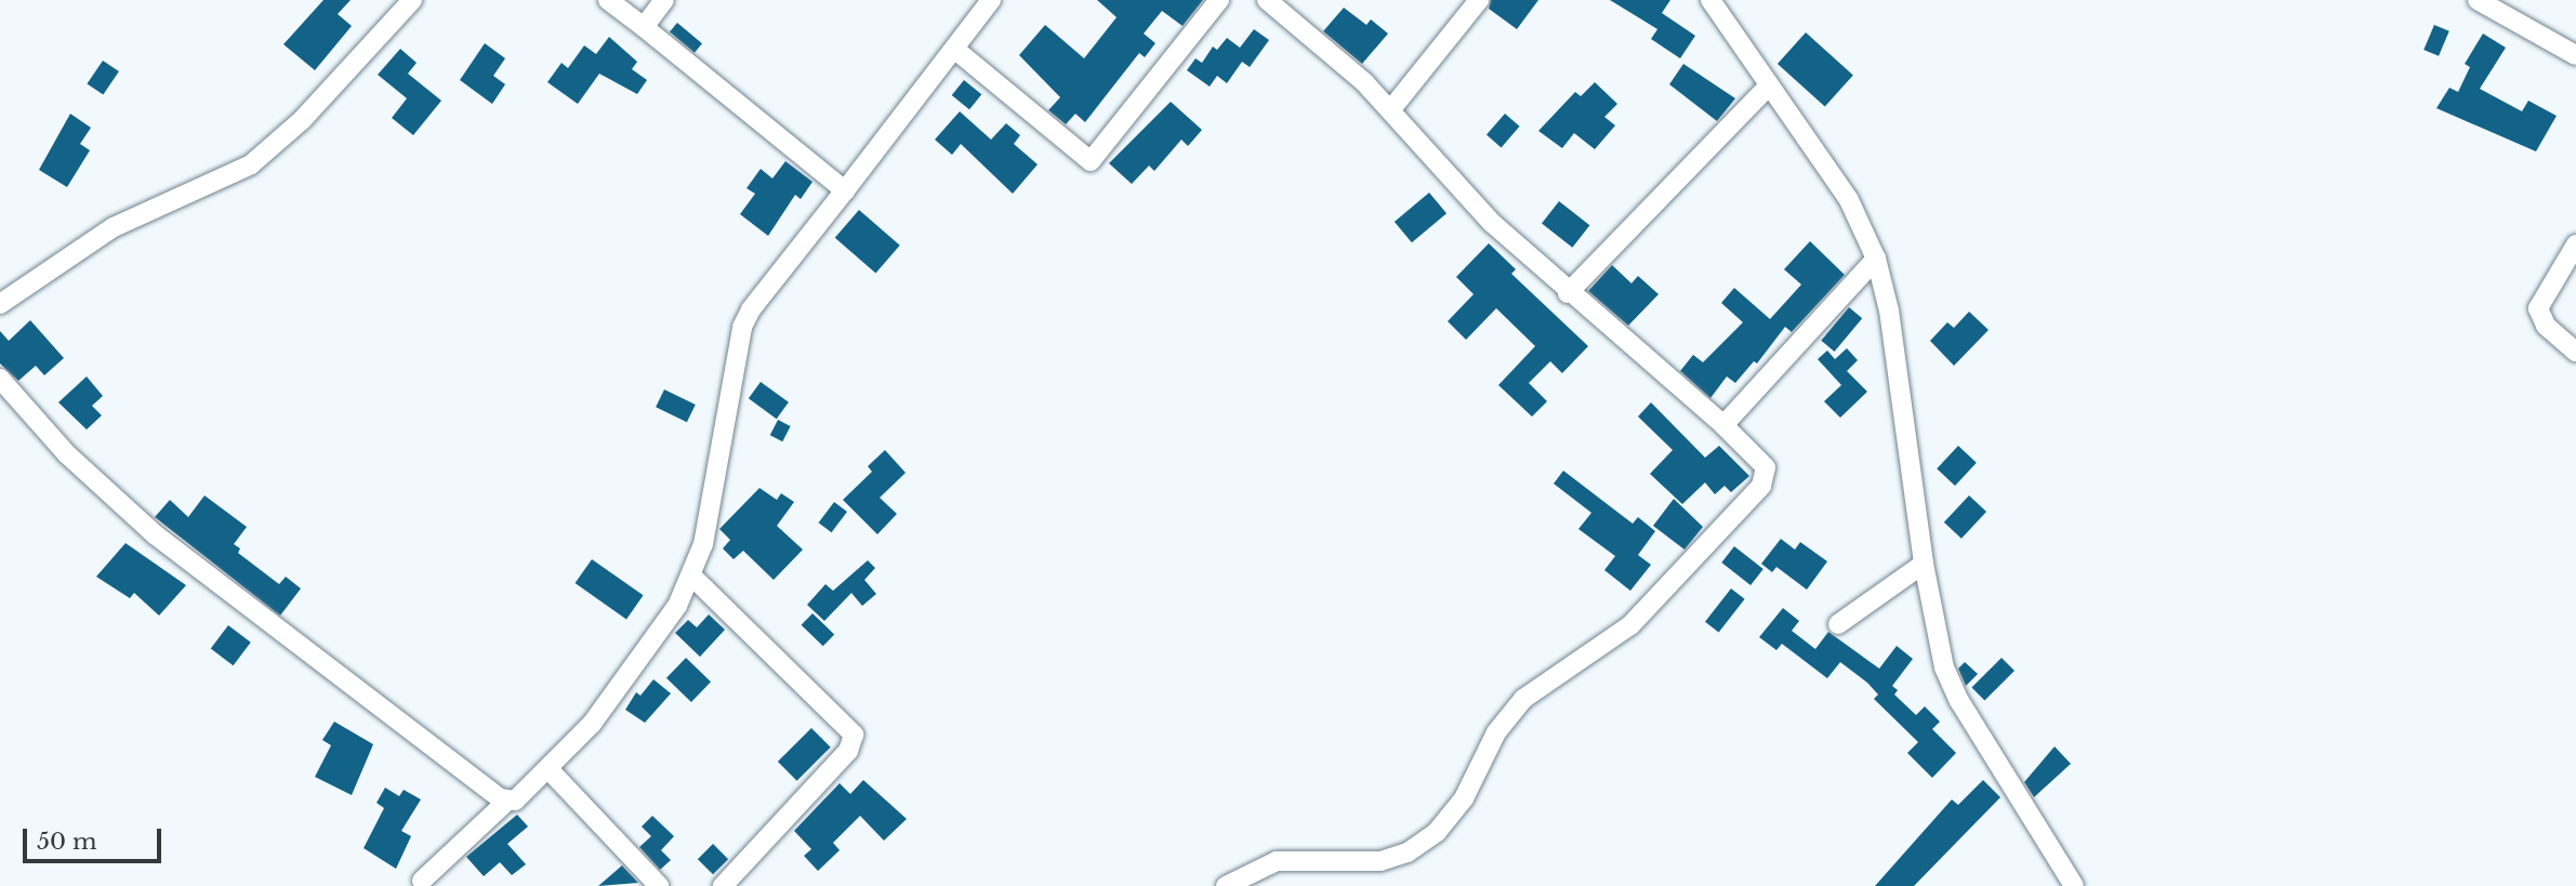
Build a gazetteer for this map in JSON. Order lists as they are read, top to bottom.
{
  "scale_bar": "50 m"
}
